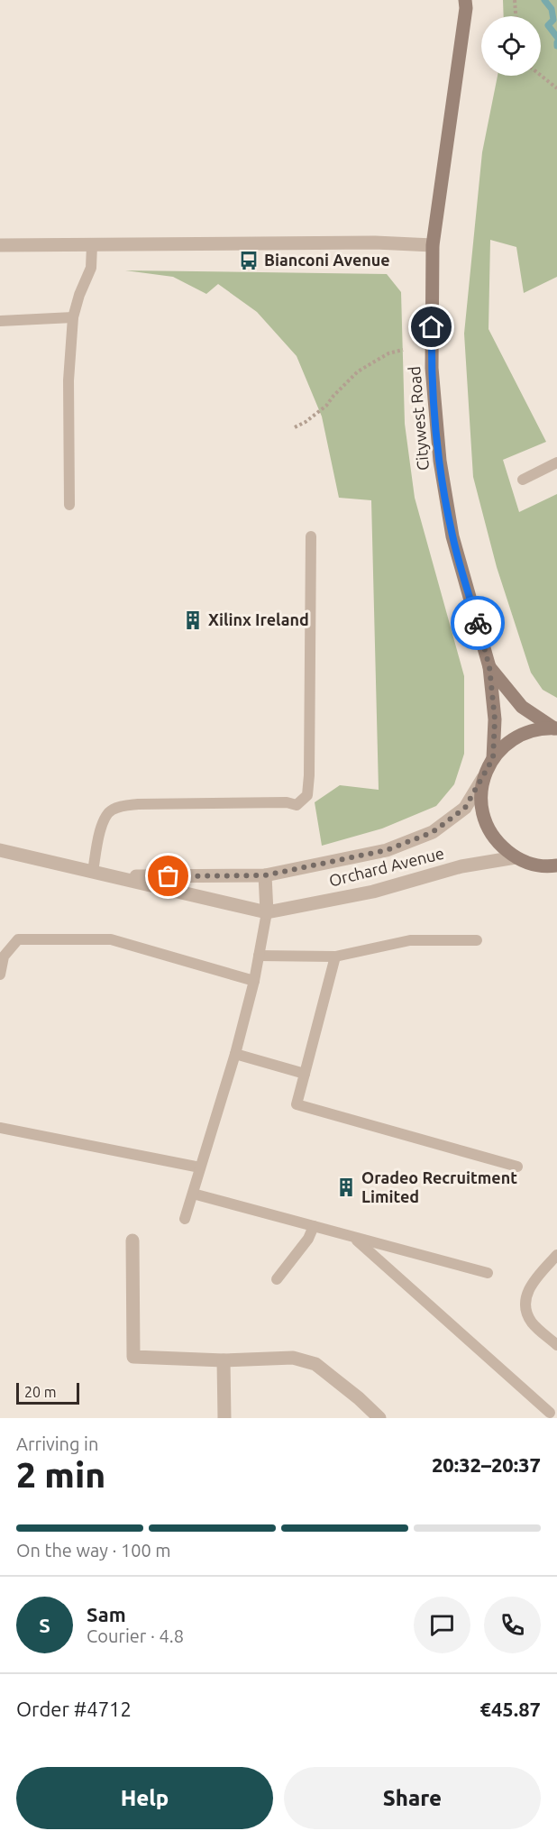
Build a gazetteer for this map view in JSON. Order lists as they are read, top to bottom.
{
  "streets": {
    "main road": ["Citywest Road"],
    "street": ["Orchard Avenue"]
  },
  "places": {
    "bus stop": ["Bianconi Avenue"],
    "building": ["Xilinx Ireland", "Oradeo Recruitment Limited"]
  },
  "scale_bar": "20 m",
  "page": {
    "scale": "20 m",
    "heading": ["2 min", "Arriving in", "20:32–20:37"],
    "panel": [
      "Sam",
      "Courier · 4.8",
      "Order #4712",
      "€45.87"
    ],
    "bar": "On the way · 100 m",
    "round": "S",
    "buttons": ["Help", "Share"]
  }
}
